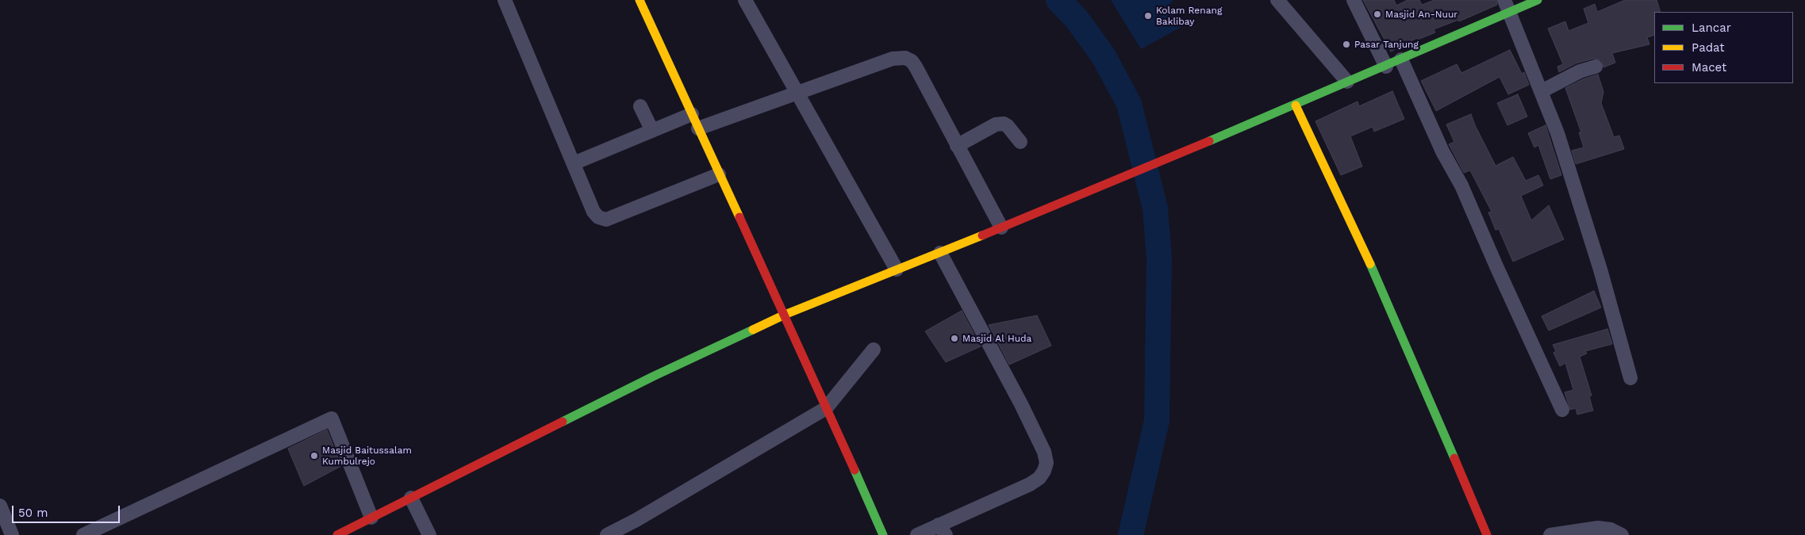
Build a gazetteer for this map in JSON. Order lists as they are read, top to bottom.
{
  "places": [
    "Masjid An-Nuur",
    "Kolam Renang Baklibay",
    "Pasar Tanjung",
    "Masjid Al Huda",
    "Masjid Baitussalam Kumbulrejo"
  ],
  "legend": ["Lancar", "Padat", "Macet"],
  "scale_bar": "50 m"
}
